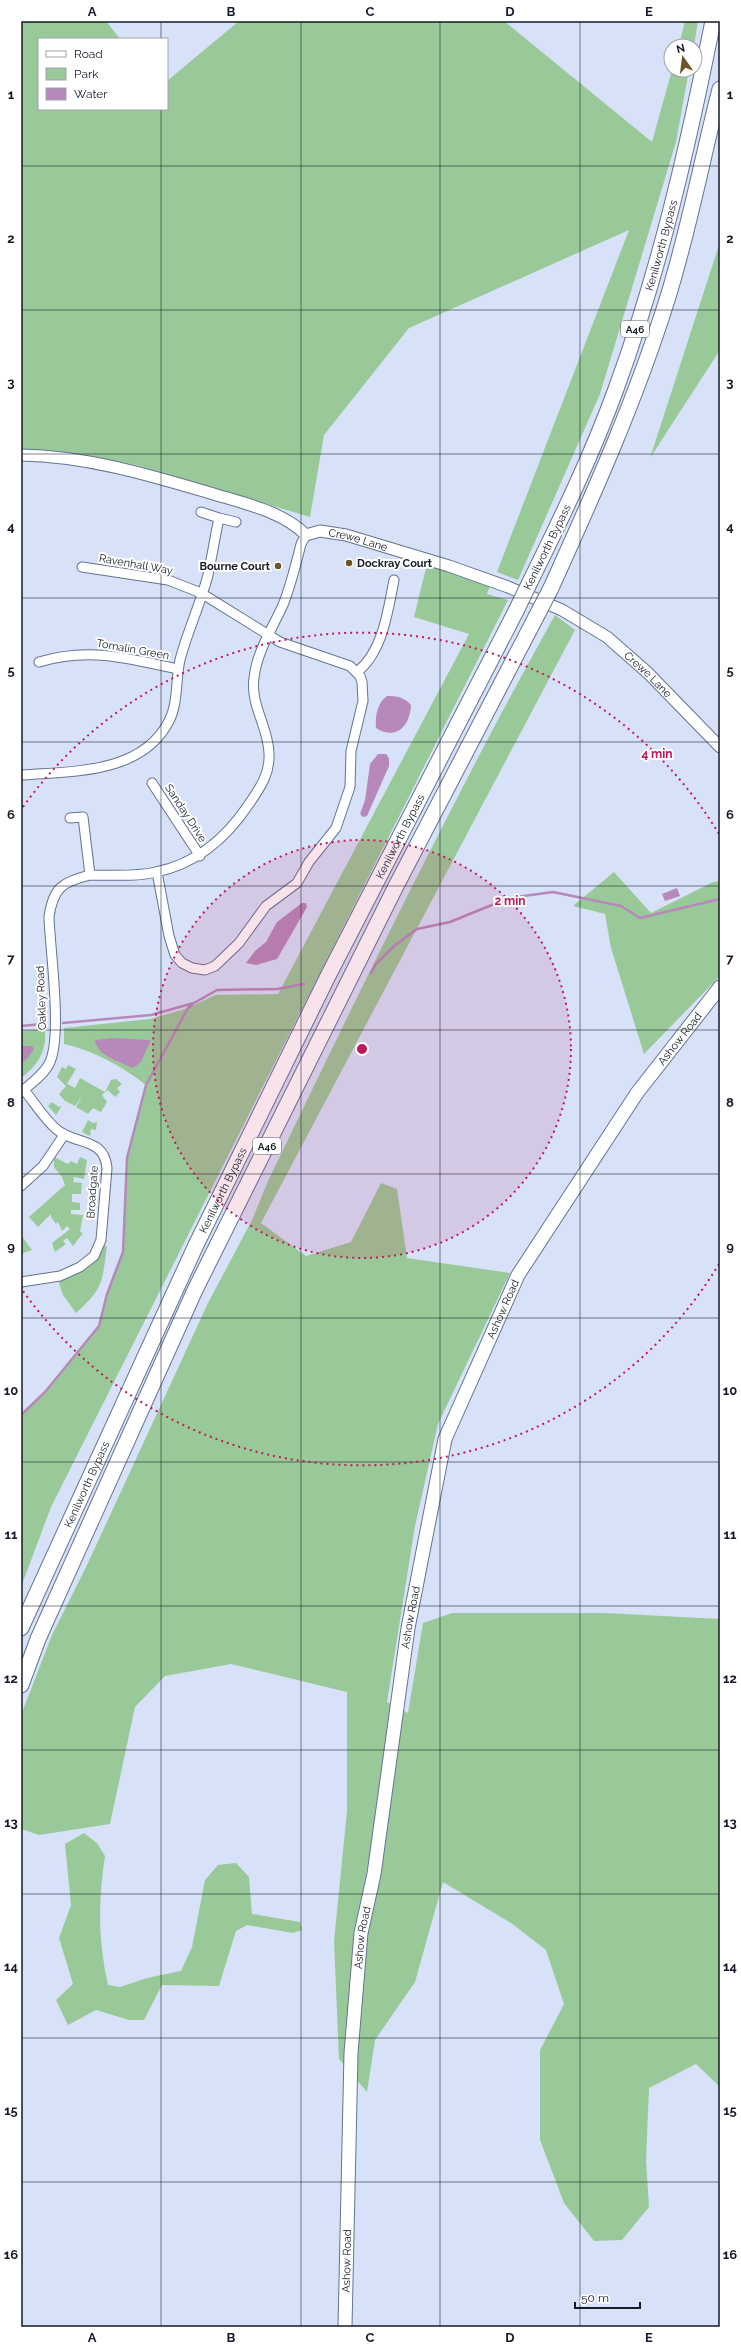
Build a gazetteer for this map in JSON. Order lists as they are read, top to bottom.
{
  "streets": {
    "highway": ["Kenilworth Bypass", "A46"],
    "main road": ["Ashow Road"],
    "street": [
      "Crewe Lane",
      "Ravenhall Way",
      "Tomalin Green",
      "Sanday Drive",
      "Oakley Road",
      "Broadgate"
    ]
  },
  "crossings": [
    ["Oakley Road", "Broadgate"]
  ],
  "places": ["Dockray Court", "Bourne Court"],
  "legend": ["Road", "Park", "Water"],
  "scale_bar": "50 m",
  "north": "top",
  "grid": {
    "columns": [
      "A",
      "B",
      "C",
      "D",
      "E"
    ],
    "rows": [
      "1",
      "2",
      "3",
      "4",
      "5",
      "6",
      "7",
      "8",
      "9",
      "10",
      "11",
      "12",
      "13",
      "14",
      "15",
      "16"
    ]
  },
  "rings": ["4 min", "2 min"]
}
